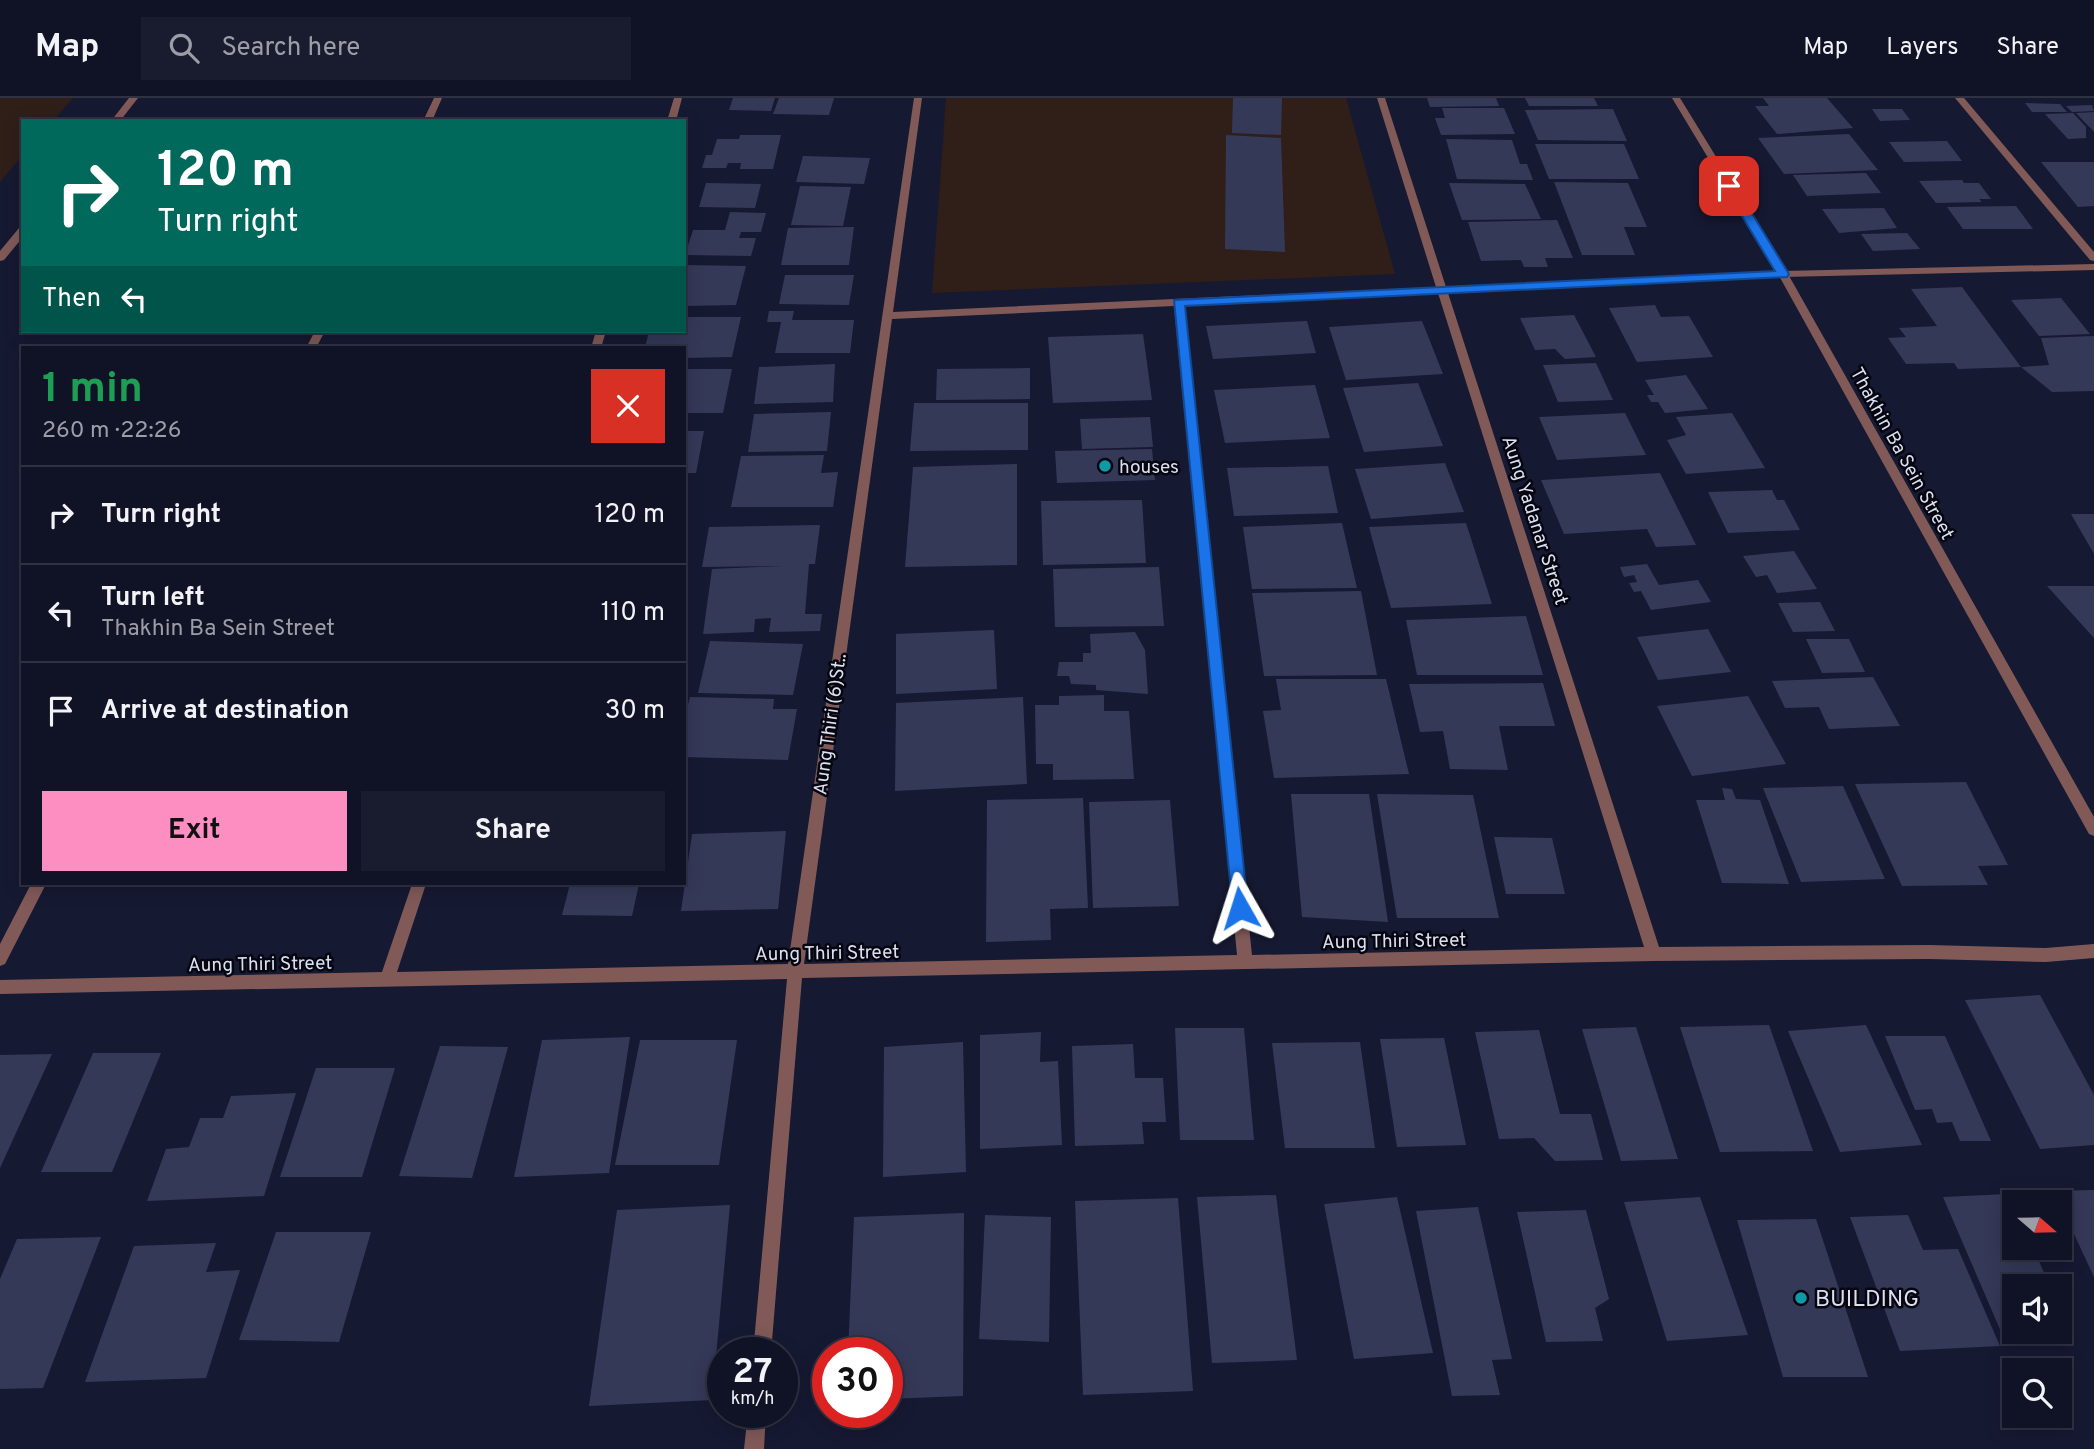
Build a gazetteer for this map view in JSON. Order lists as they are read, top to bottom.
{
  "streets": {
    "street": [
      "Thakhin Ba Sein Street",
      "Aung Yadanar Street",
      "Aung Thiri (6)St..",
      "Aung Thiri Street"
    ]
  },
  "crossings": [
    ["Aung Yadanar Street", "Aung Thiri Street"],
    ["Aung Thiri (6)St..", "Aung Thiri Street"]
  ],
  "places": ["houses", "BUILDING"],
  "north": "right",
  "page": {
    "header": "Map",
    "search": "Search here",
    "nav": ["Map", "Layers", "Share"],
    "turn": ["120 m", "Turn right"],
    "then": "Then",
    "heading": ["1 min", "260 m · 22:26"],
    "list": [
      {
        "name": "Turn right",
        "value": "120 m"
      },
      {
        "name": "Turn left",
        "note": "Thakhin Ba Sein Street",
        "value": "110 m"
      },
      {
        "name": "Arrive at destination",
        "value": "30 m"
      }
    ],
    "buttons": ["Exit", "Share"],
    "speed": "27 km/h",
    "limit": "30"
  }
}
